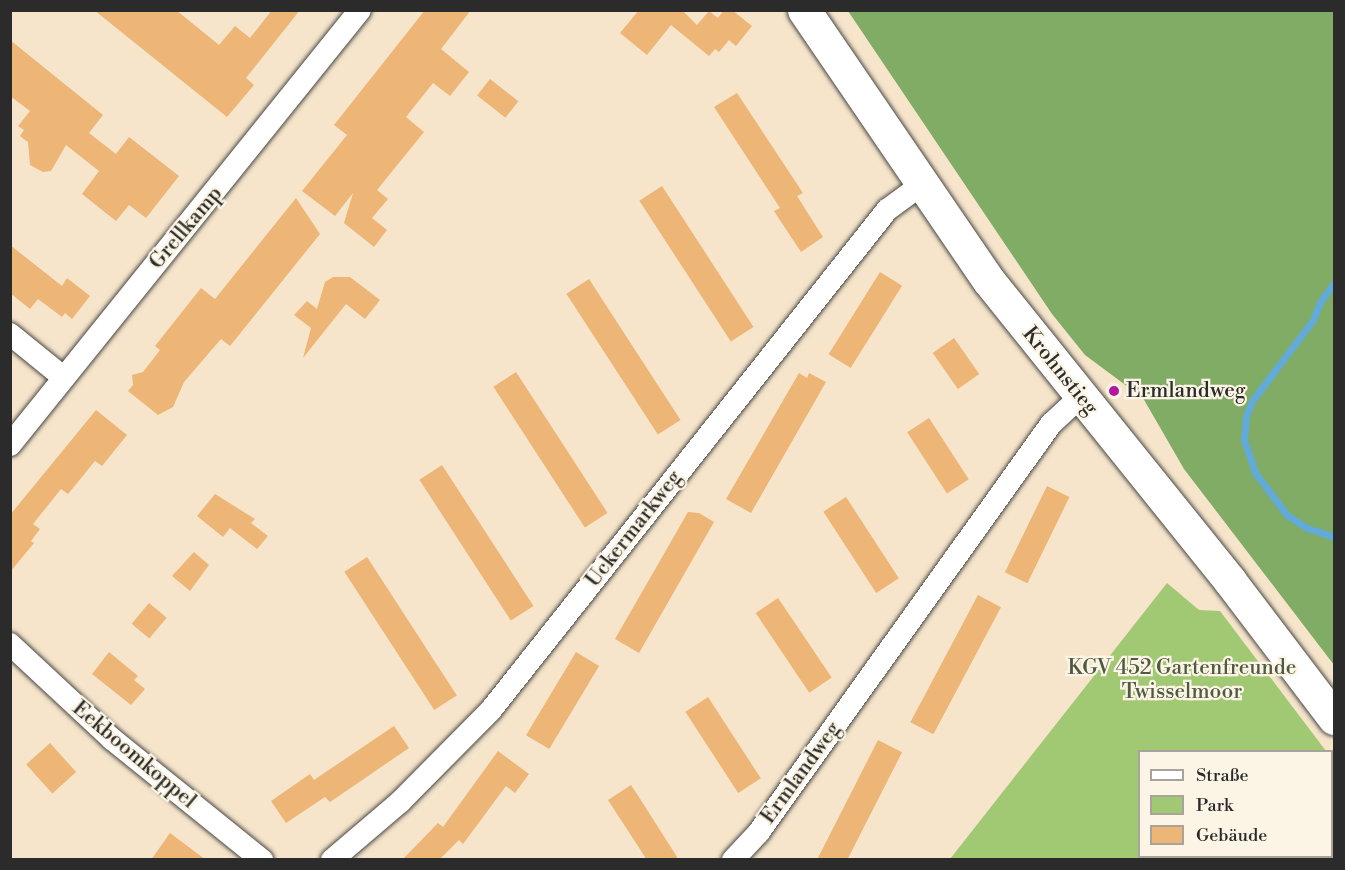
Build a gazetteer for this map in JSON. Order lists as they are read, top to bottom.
{
  "streets": {
    "main road": ["Krohnstieg"],
    "street": [
      "Grellkamp",
      "Uckermarkweg",
      "Eekboomkoppel",
      "Ermlandweg"
    ]
  },
  "crossings": [
    ["Krohnstieg", "Uckermarkweg"],
    ["Krohnstieg", "Ermlandweg"]
  ],
  "parks": ["KGV 452 Gartenfreunde Twisselmoor"],
  "places": ["Ermlandweg"],
  "legend": ["Straße", "Park", "Gebäude"]
}
